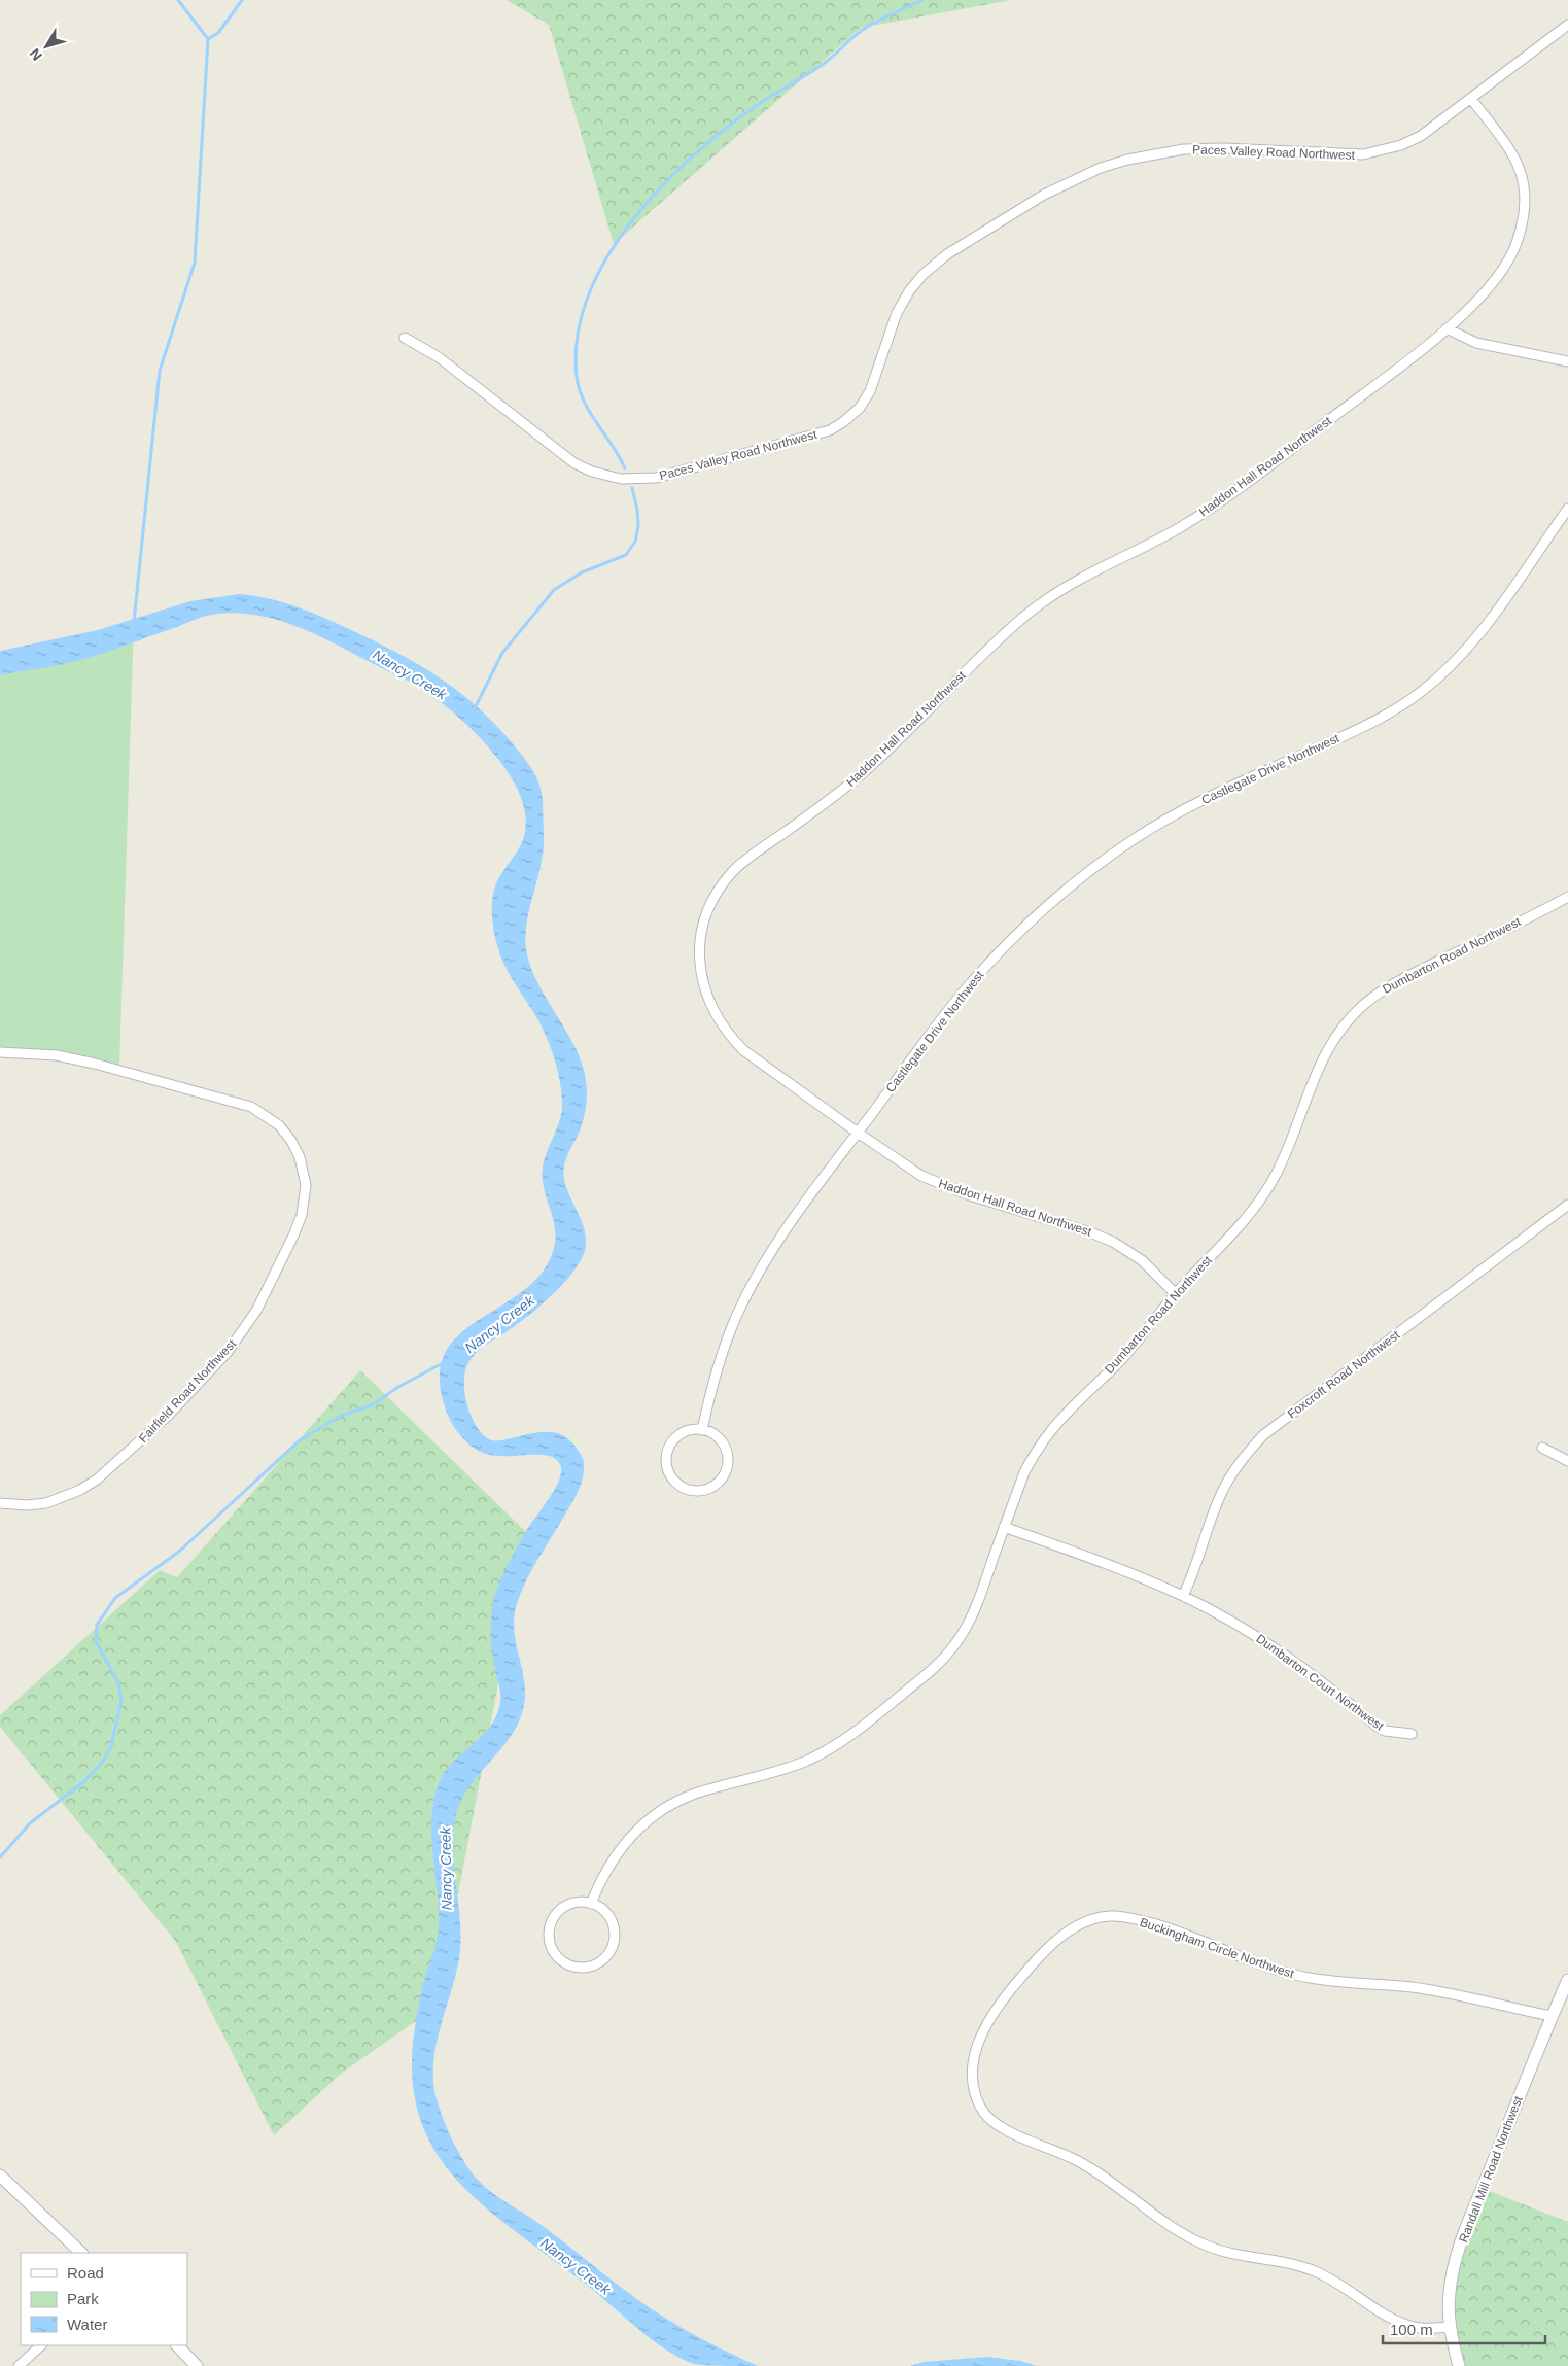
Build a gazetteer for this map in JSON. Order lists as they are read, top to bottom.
{
  "streets": {
    "street": [
      "Paces Valley Road Northwest",
      "Haddon Hall Road Northwest",
      "Castlegate Drive Northwest",
      "Dumbarton Road Northwest",
      "Foxcroft Road Northwest",
      "Fairfield Road Northwest",
      "Dumbarton Court Northwest",
      "Buckingham Circle Northwest",
      "Randall Mill Road Northwest"
    ]
  },
  "crossings": [
    ["Paces Valley Road Northwest", "Haddon Hall Road Northwest"],
    ["Haddon Hall Road Northwest", "Castlegate Drive Northwest"],
    ["Haddon Hall Road Northwest", "Dumbarton Road Northwest"],
    ["Dumbarton Road Northwest", "Dumbarton Court Northwest"],
    ["Foxcroft Road Northwest", "Dumbarton Court Northwest"],
    ["Buckingham Circle Northwest", "Randall Mill Road Northwest"]
  ],
  "water": ["Nancy Creek"],
  "legend": ["Road", "Park", "Water"],
  "scale_bar": "100 m",
  "north": "bottom left"
}
